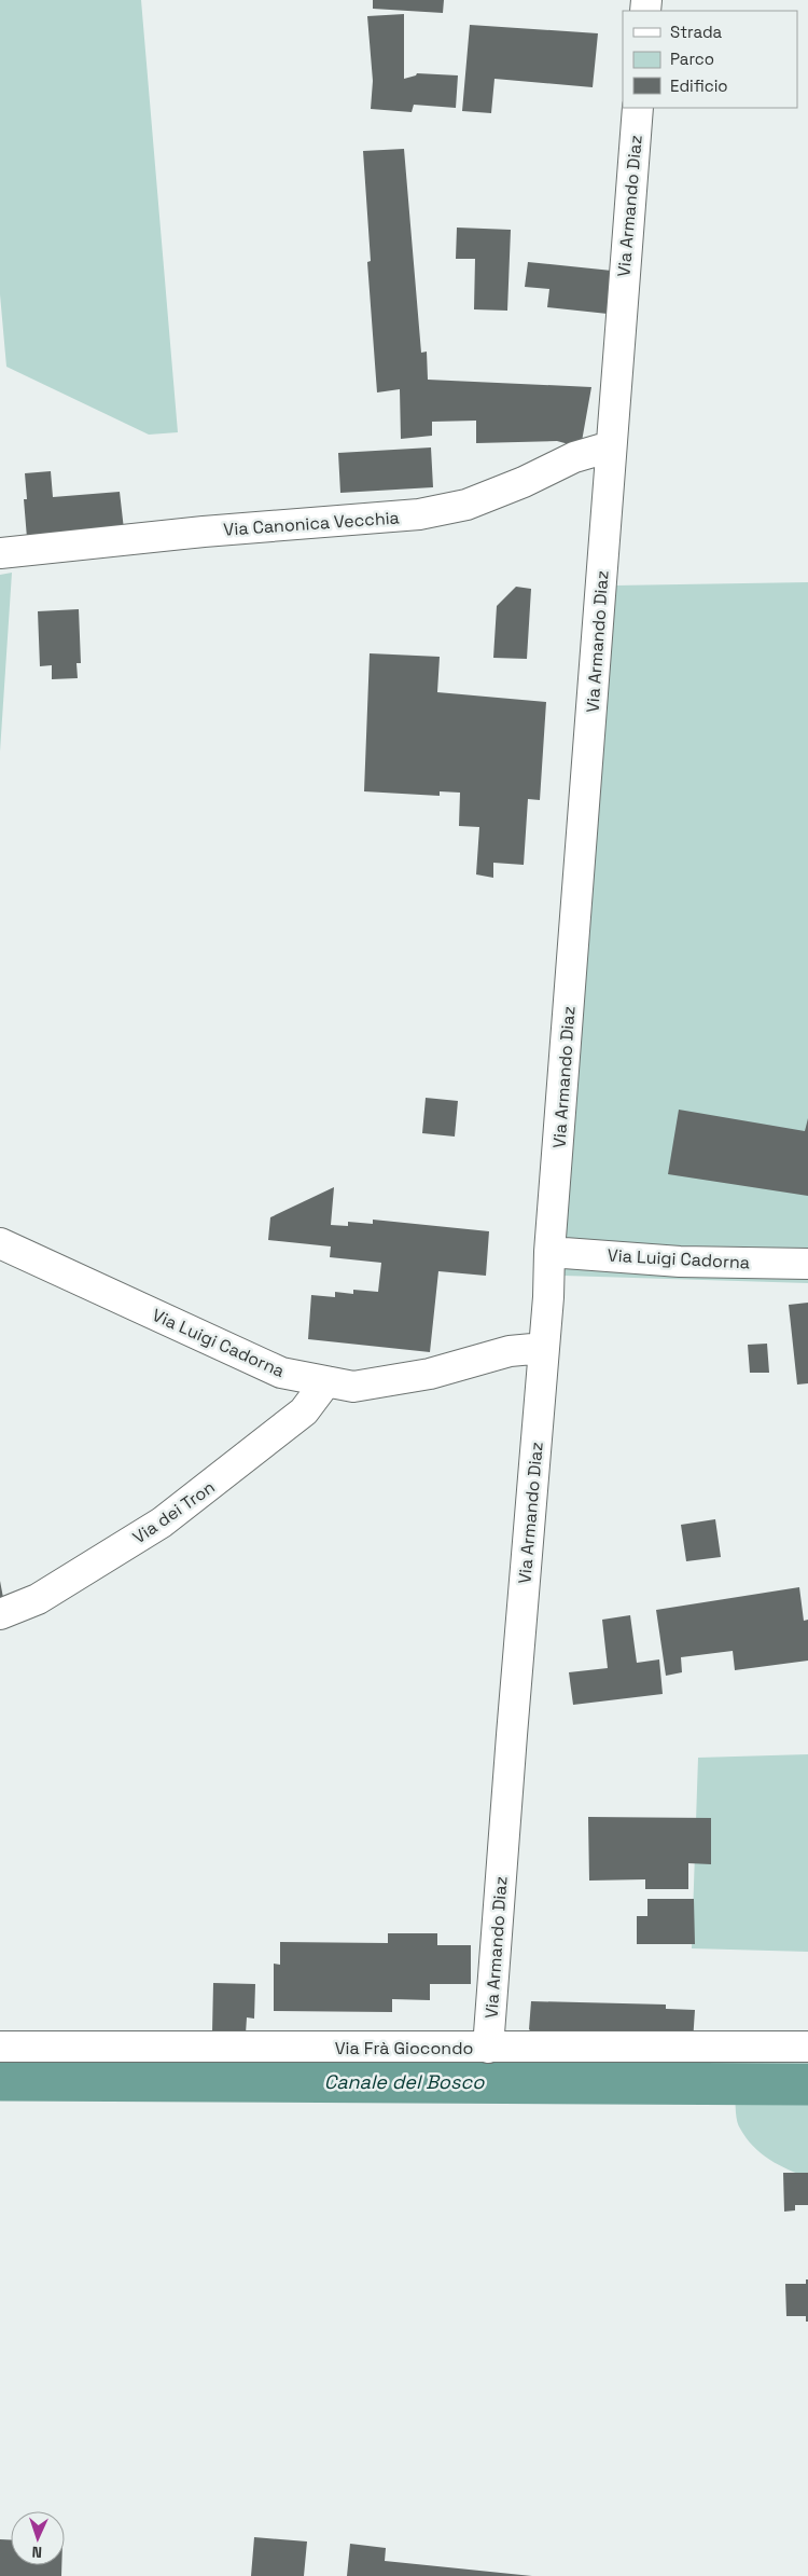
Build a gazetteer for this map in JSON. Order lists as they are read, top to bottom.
{
  "streets": {
    "street": [
      "Via Armando Diaz",
      "Via Canonica Vecchia",
      "Via Luigi Cadorna",
      "Via dei Tron",
      "Via Frà Giocondo"
    ]
  },
  "crossings": [
    ["Via Armando Diaz", "Via Canonica Vecchia"],
    ["Via Armando Diaz", "Via Luigi Cadorna"],
    ["Via Armando Diaz", "Via Frà Giocondo"],
    ["Via Luigi Cadorna", "Via dei Tron"]
  ],
  "water": ["Canale del Bosco"],
  "legend": ["Strada", "Parco", "Edificio"],
  "north": "bottom"
}
